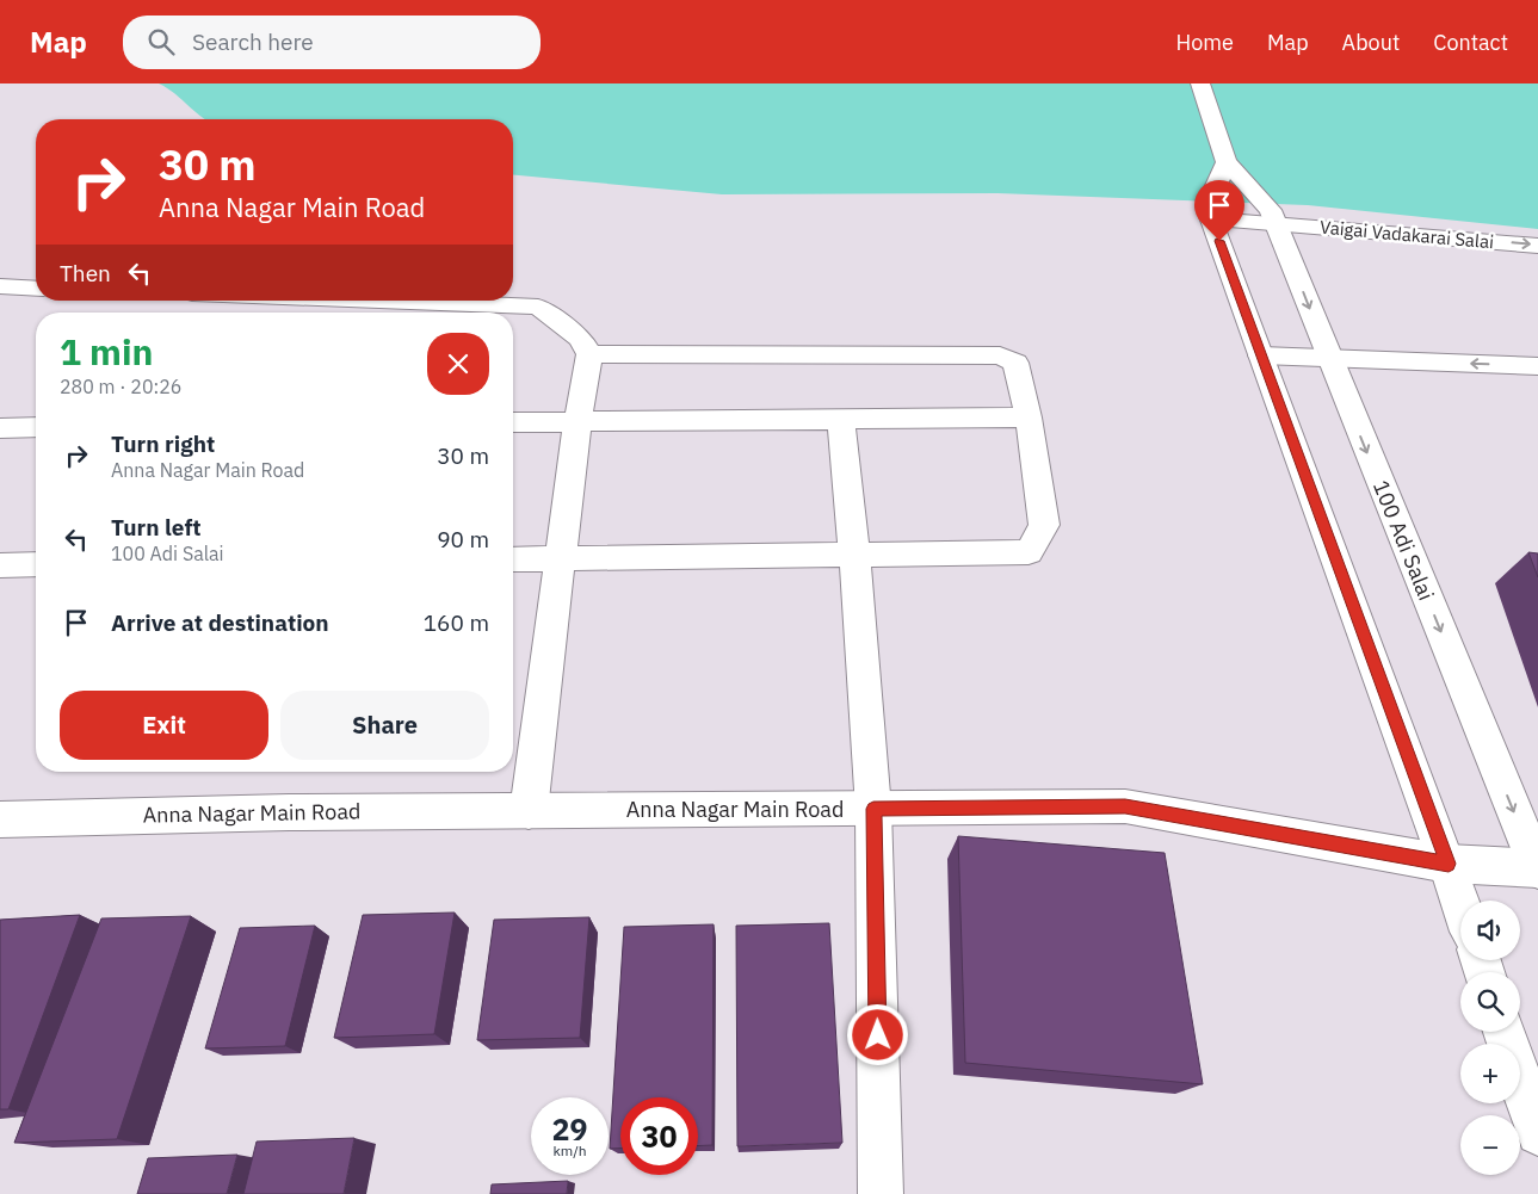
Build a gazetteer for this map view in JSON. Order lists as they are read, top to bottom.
{
  "streets": {
    "street": ["Vaigai Vadakarai Salai", "100 Adi Salai", "Anna Nagar Main Road"]
  },
  "crossings": [
    ["Vaigai Vadakarai Salai", "100 Adi Salai"],
    ["100 Adi Salai", "Anna Nagar Main Road"]
  ],
  "page": {
    "header": "Map",
    "search": "Search here",
    "nav": [
      "Home",
      "Map",
      "About",
      "Contact"
    ],
    "turn": ["30 m", "Anna Nagar Main Road"],
    "then": "Then",
    "heading": ["1 min", "280 m · 20:26"],
    "list": [
      {
        "name": "Turn right",
        "note": "Anna Nagar Main Road",
        "value": "30 m"
      },
      {
        "name": "Turn left",
        "note": "100 Adi Salai",
        "value": "90 m"
      },
      {
        "name": "Arrive at destination",
        "value": "160 m"
      }
    ],
    "buttons": ["Exit", "Share"],
    "map_buttons": ["+", "−"],
    "speed": "29 km/h",
    "limit": "30"
  }
}
